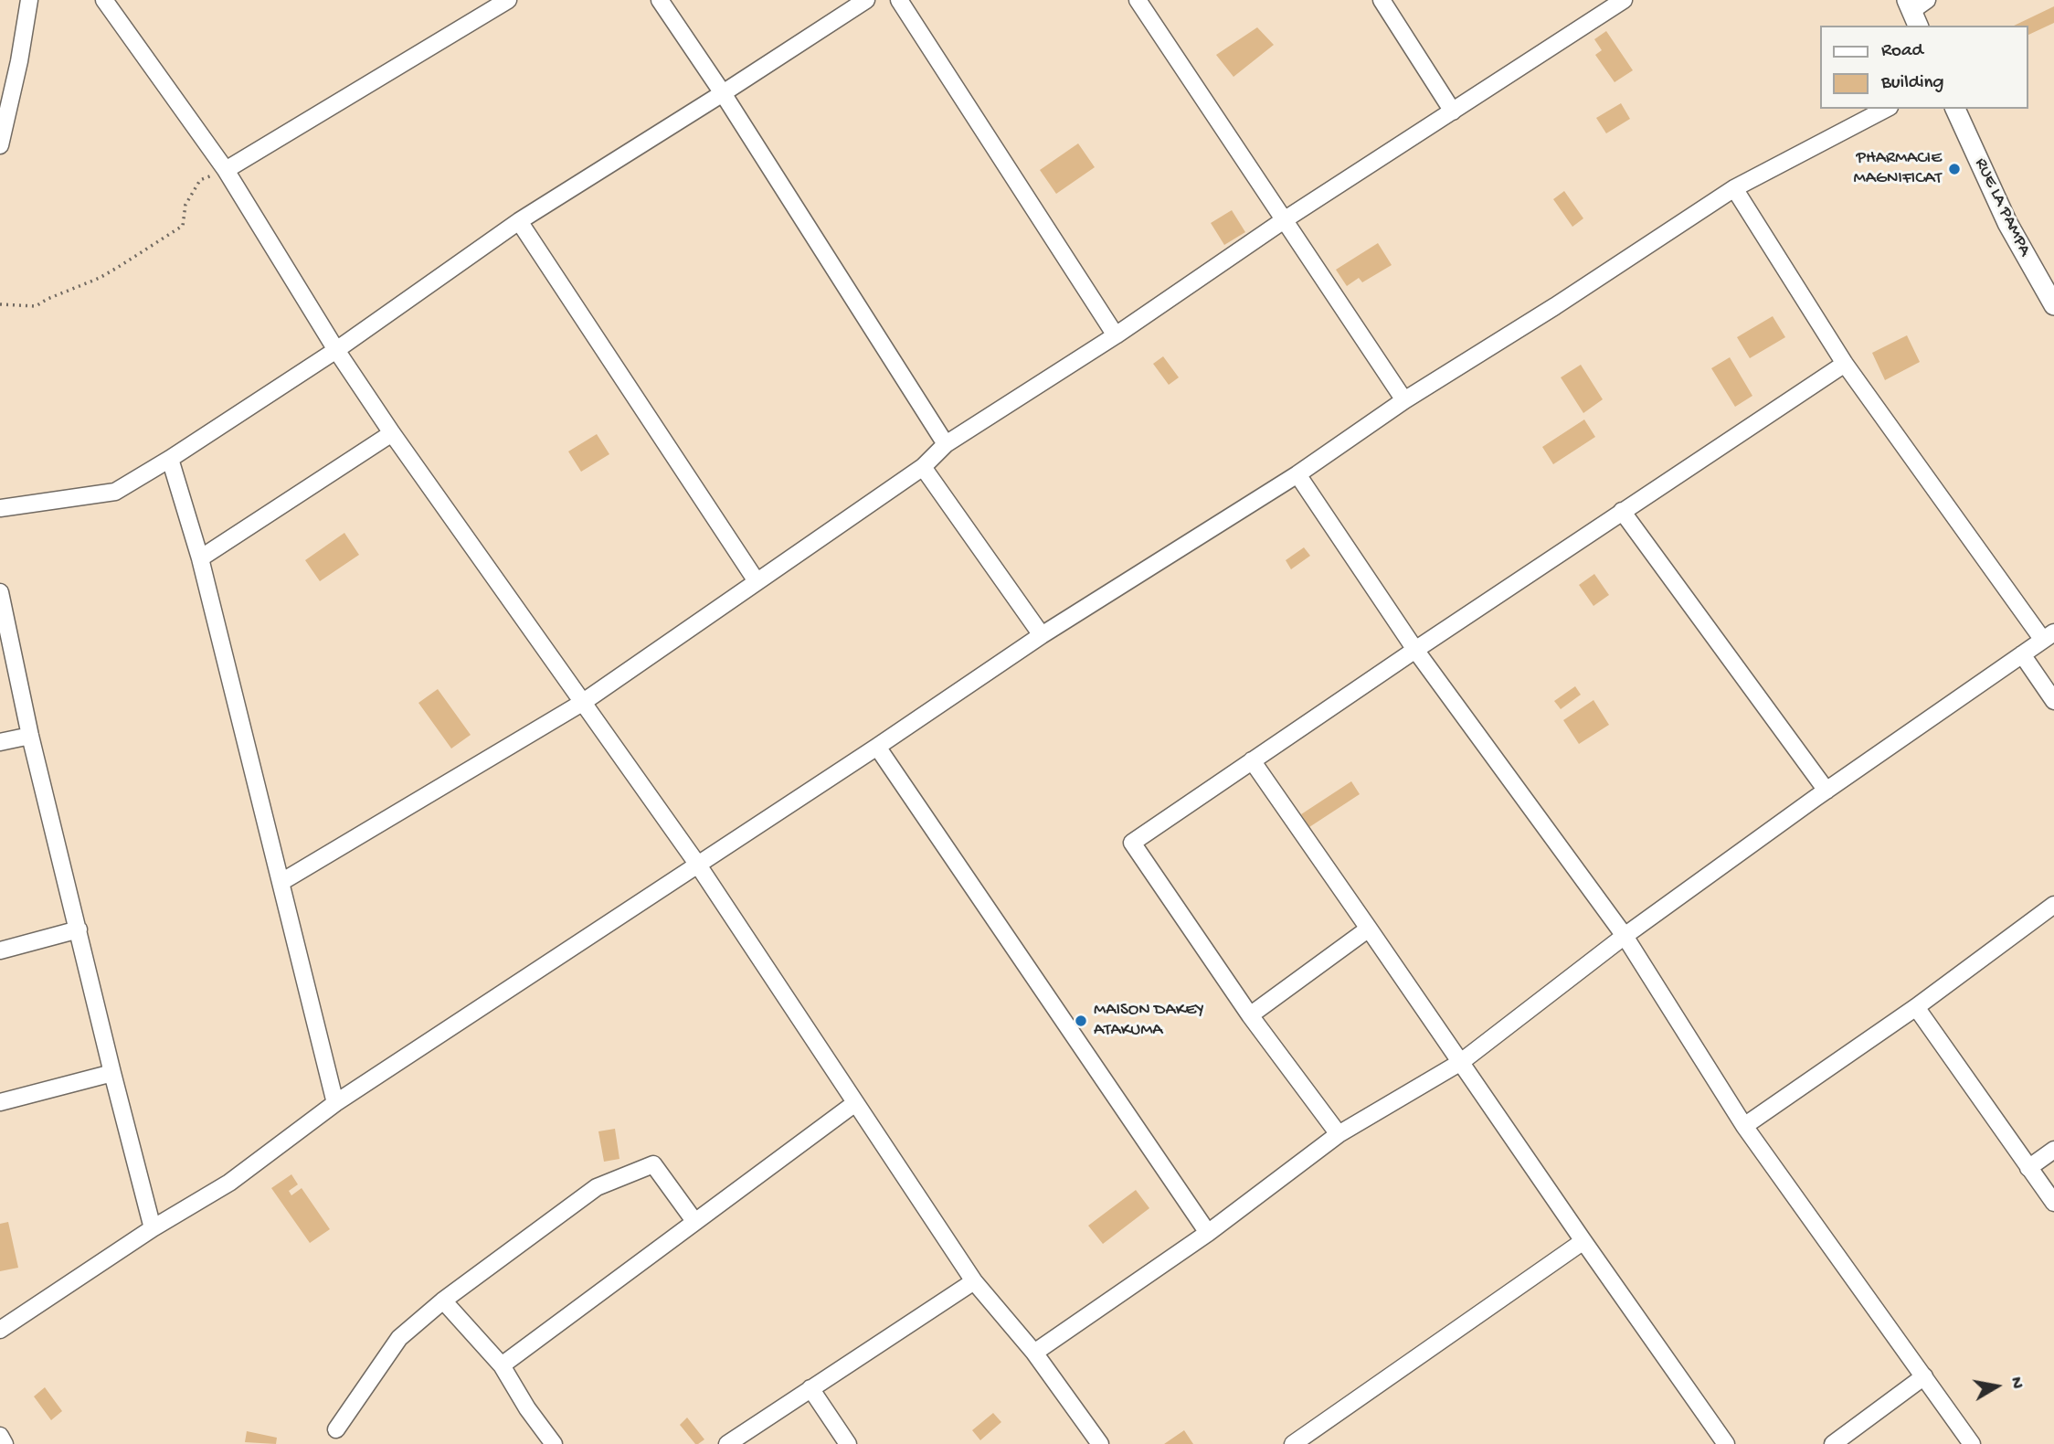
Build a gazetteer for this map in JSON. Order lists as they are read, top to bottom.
{
  "streets": {
    "street": ["RUE LA PAMPA"]
  },
  "places": ["PHARMACIE MAGNIFICAT", "MAISON DAKEY ATAKUMA"],
  "legend": ["Road", "Building"],
  "north": "right"
}
